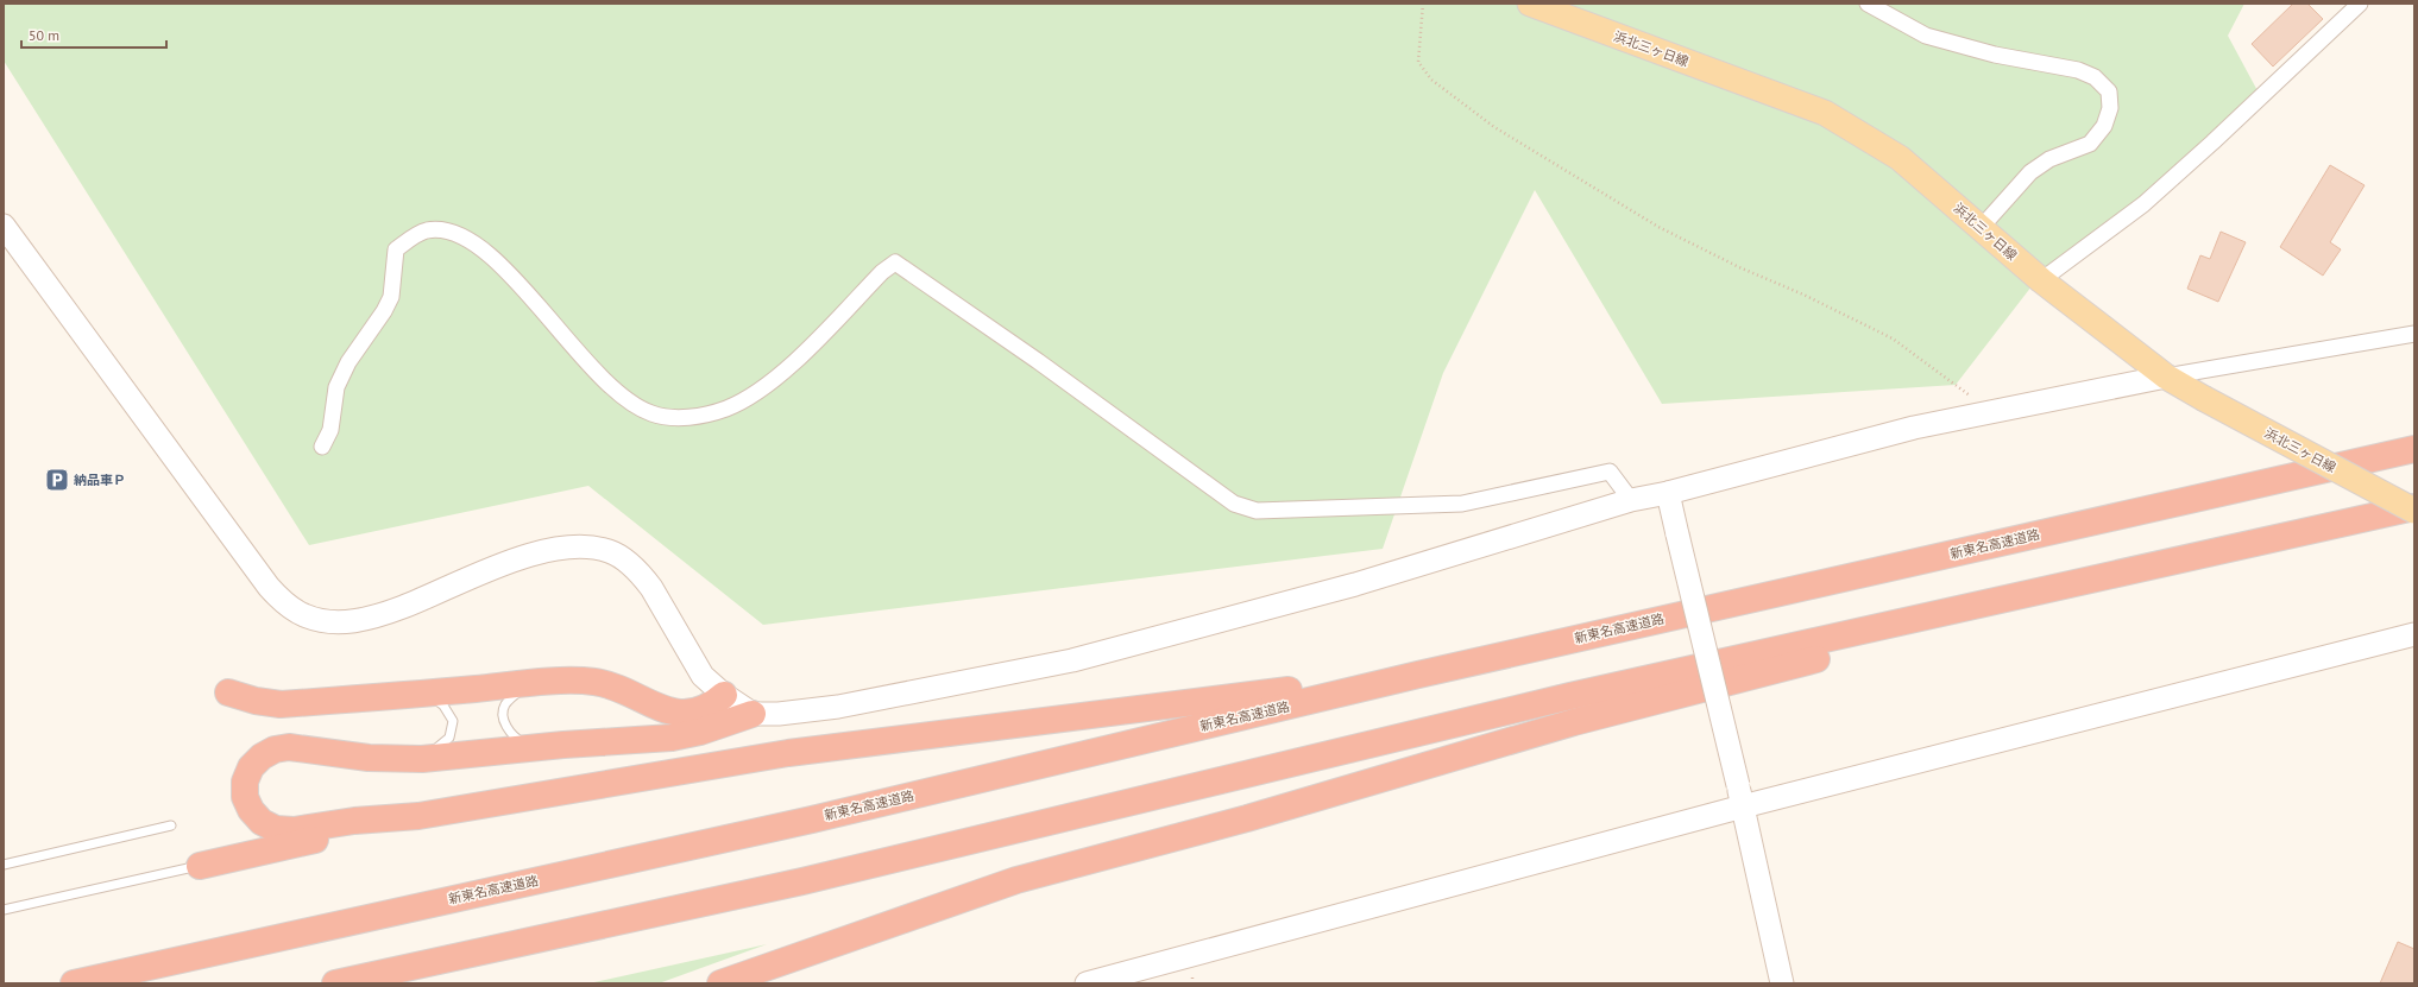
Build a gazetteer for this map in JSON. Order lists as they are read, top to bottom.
{
  "streets": {
    "highway": ["新東名高速道路"],
    "main road": ["浜北三ヶ日線"]
  },
  "places": {
    "parking": ["納品車Ｐ"]
  },
  "scale_bar": "50 m"
}
